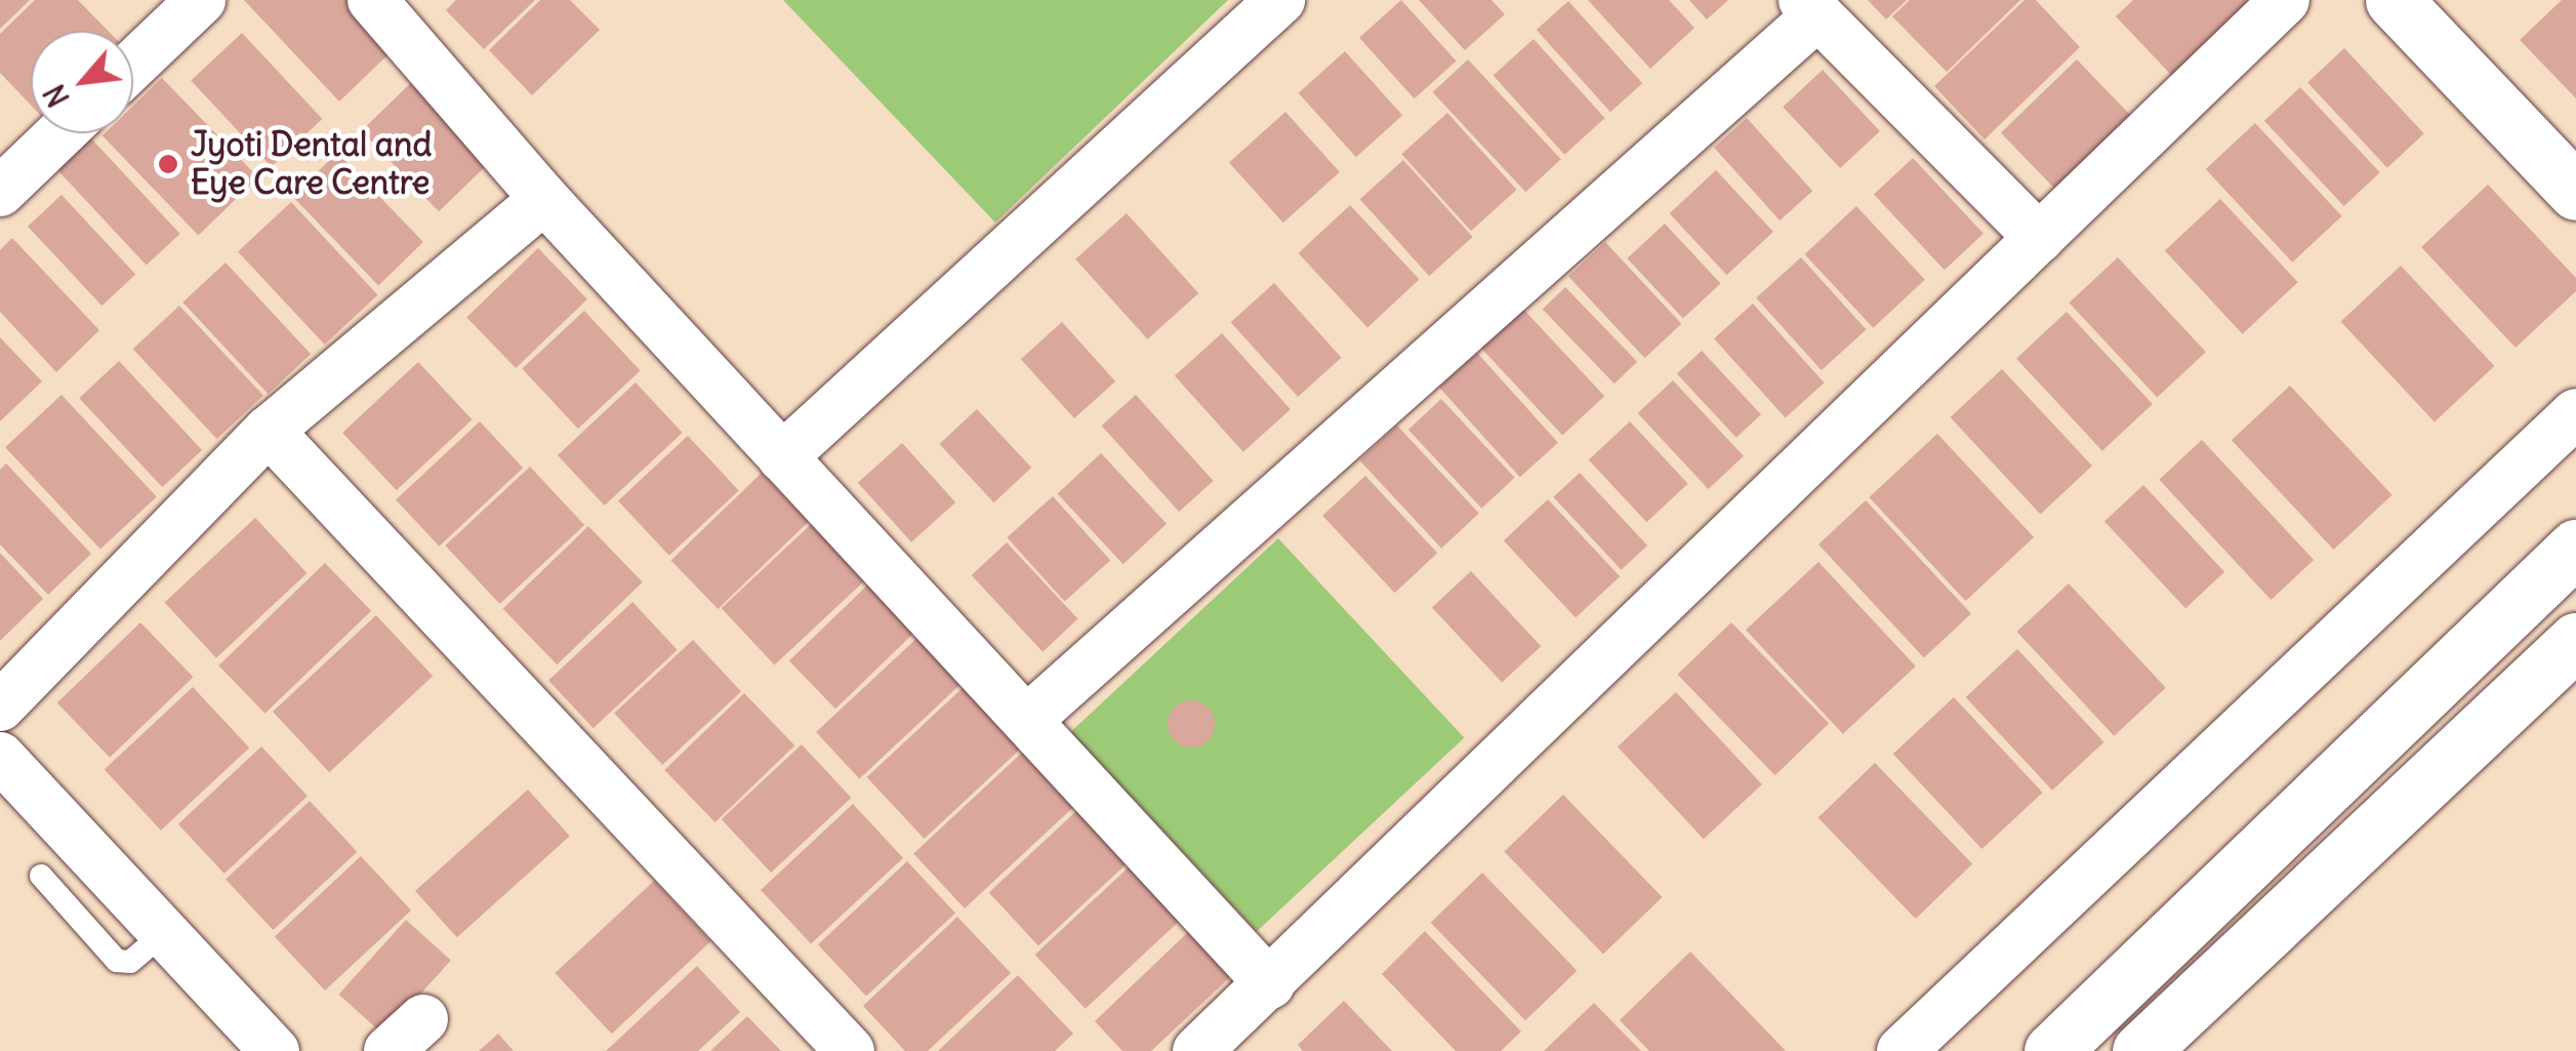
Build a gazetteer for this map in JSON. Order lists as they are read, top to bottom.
{
  "places": ["Jyoti Dental and Eye Care Centre"],
  "north": "bottom left"
}
